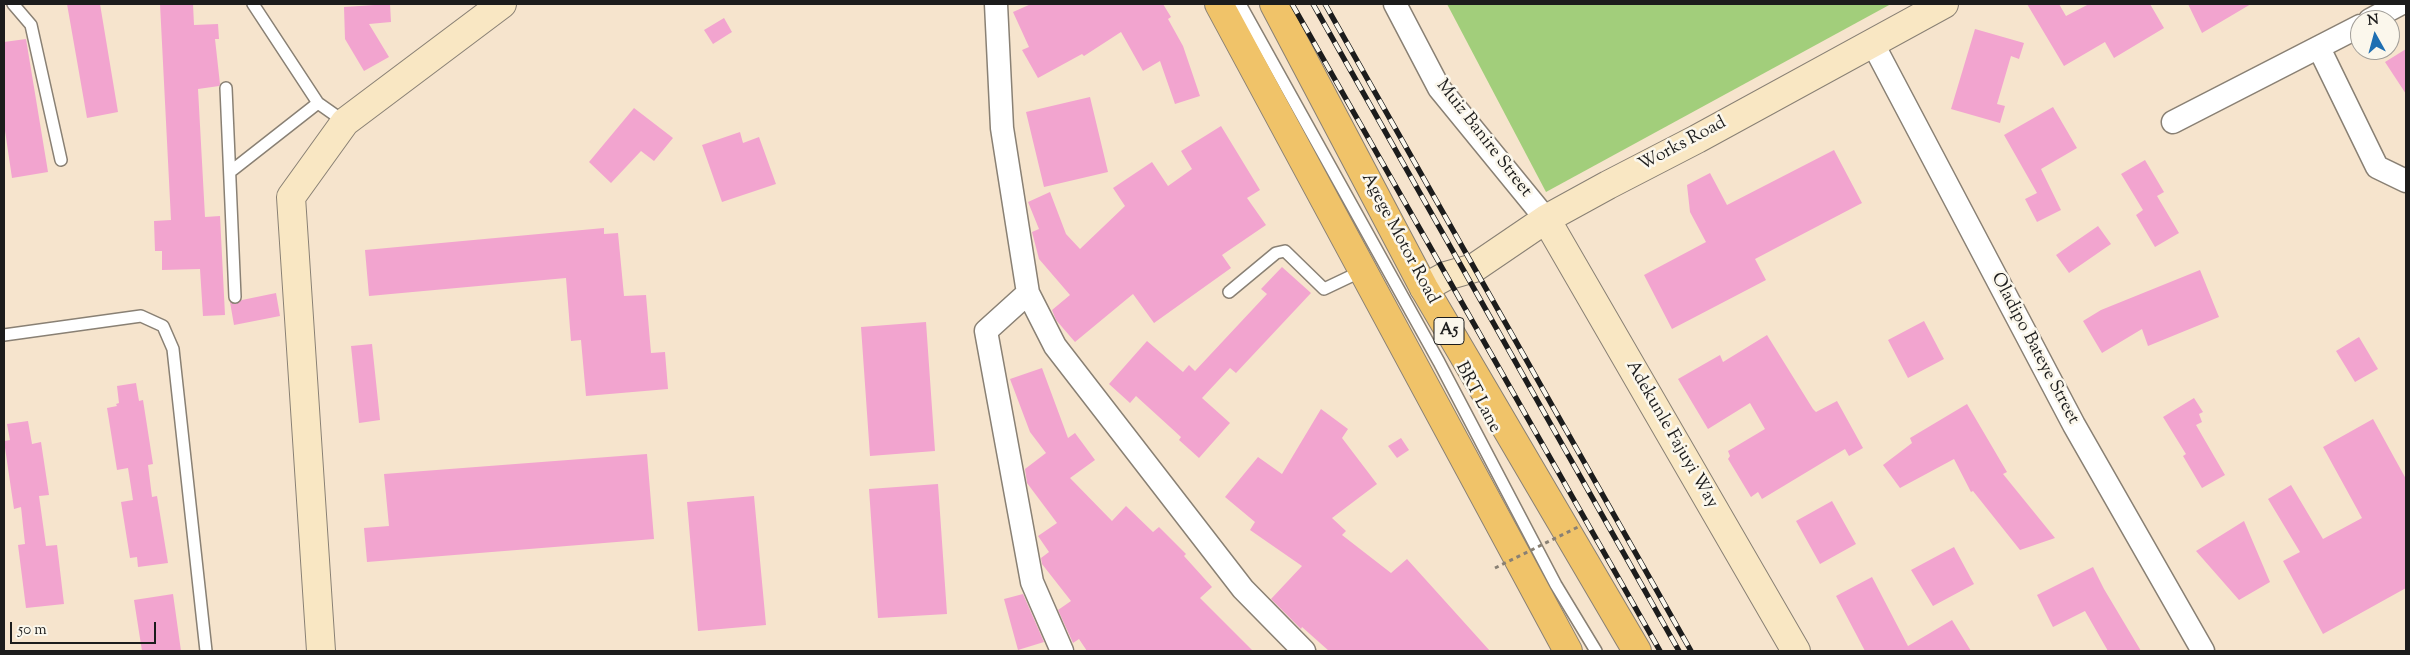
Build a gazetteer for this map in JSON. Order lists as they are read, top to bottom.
{
  "streets": {
    "highway": ["Agege Motor Road", "A5"],
    "street": [
      "Muiz Banire Street",
      "Works Road",
      "Oladipo Bateye Street",
      "Adekunle Fajuyi Way"
    ],
    "lane": ["BRT Lane"]
  },
  "crossings": [
    ["Muiz Banire Street", "Works Road"],
    ["Muiz Banire Street", "Adekunle Fajuyi Way"],
    ["Works Road", "Agege Motor Road"],
    ["Works Road", "Oladipo Bateye Street"],
    ["Works Road", "Adekunle Fajuyi Way"]
  ],
  "scale_bar": "50 m",
  "north": "top"
}
